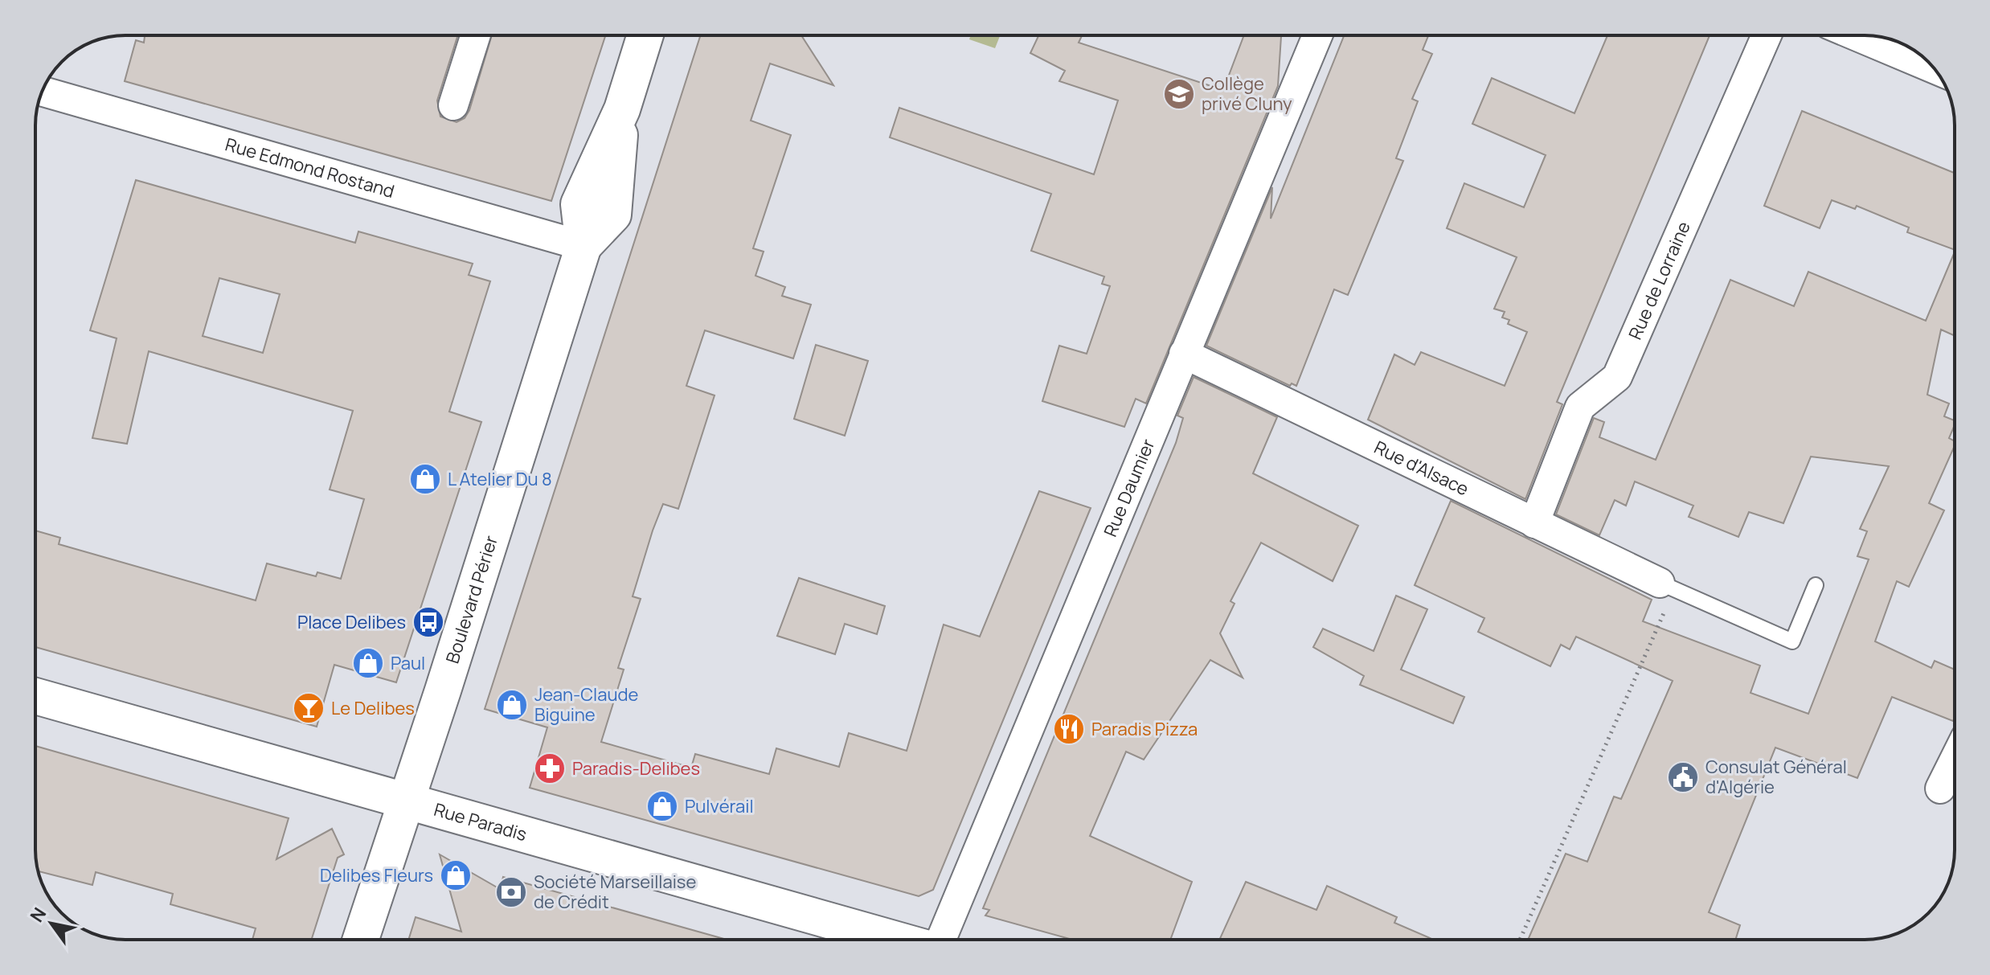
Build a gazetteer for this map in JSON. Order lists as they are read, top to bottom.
{
  "streets": {
    "street": [
      "Rue Edmond Rostand",
      "Rue de Lorraine",
      "Rue d'Alsace",
      "Rue Daumier",
      "Boulevard Périer",
      "Rue Paradis"
    ]
  },
  "crossings": [
    ["Rue Edmond Rostand", "Boulevard Périer"],
    ["Rue de Lorraine", "Rue d'Alsace"],
    ["Rue d'Alsace", "Rue Daumier"],
    ["Boulevard Périer", "Rue Paradis"]
  ],
  "places": {
    "school or university": ["Collège privé Cluny"],
    "shop": [
      "L Atelier Du 8",
      "Paul",
      "Jean-Claude Biguine",
      "Pulvérail",
      "Delibes Fleurs"
    ],
    "bus stop": ["Place Delibes"],
    "bar": ["Le Delibes"],
    "restaurant": ["Paradis Pizza"],
    "pharmacy": ["Paradis-Delibes"],
    "public building": ["Consulat Général d'Algérie"],
    "bank": ["Société Marseillaise de Crédit"]
  },
  "north": "top left"
}
